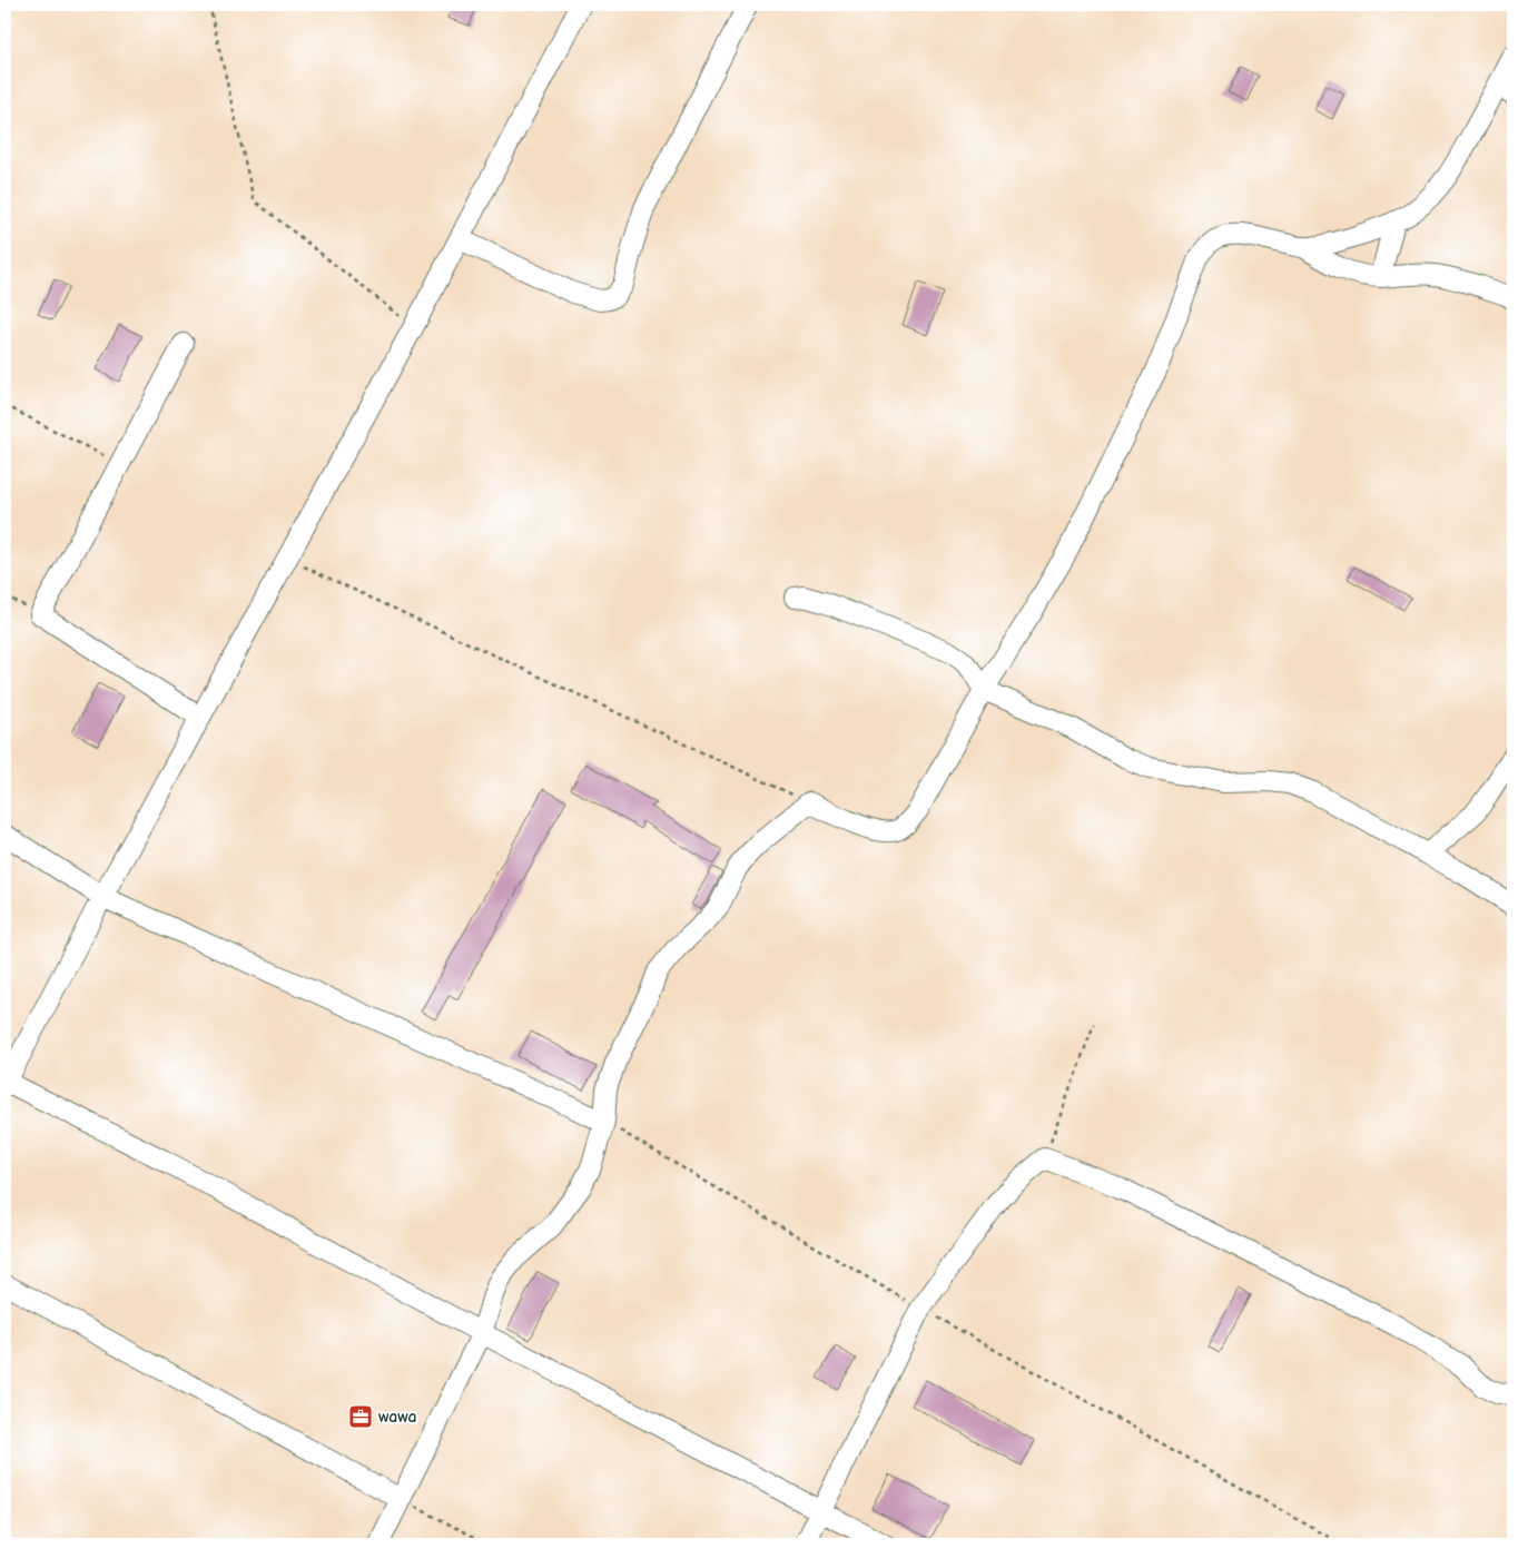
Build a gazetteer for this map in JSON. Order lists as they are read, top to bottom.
{
  "places": {
    "office": ["wawa"]
  }
}
